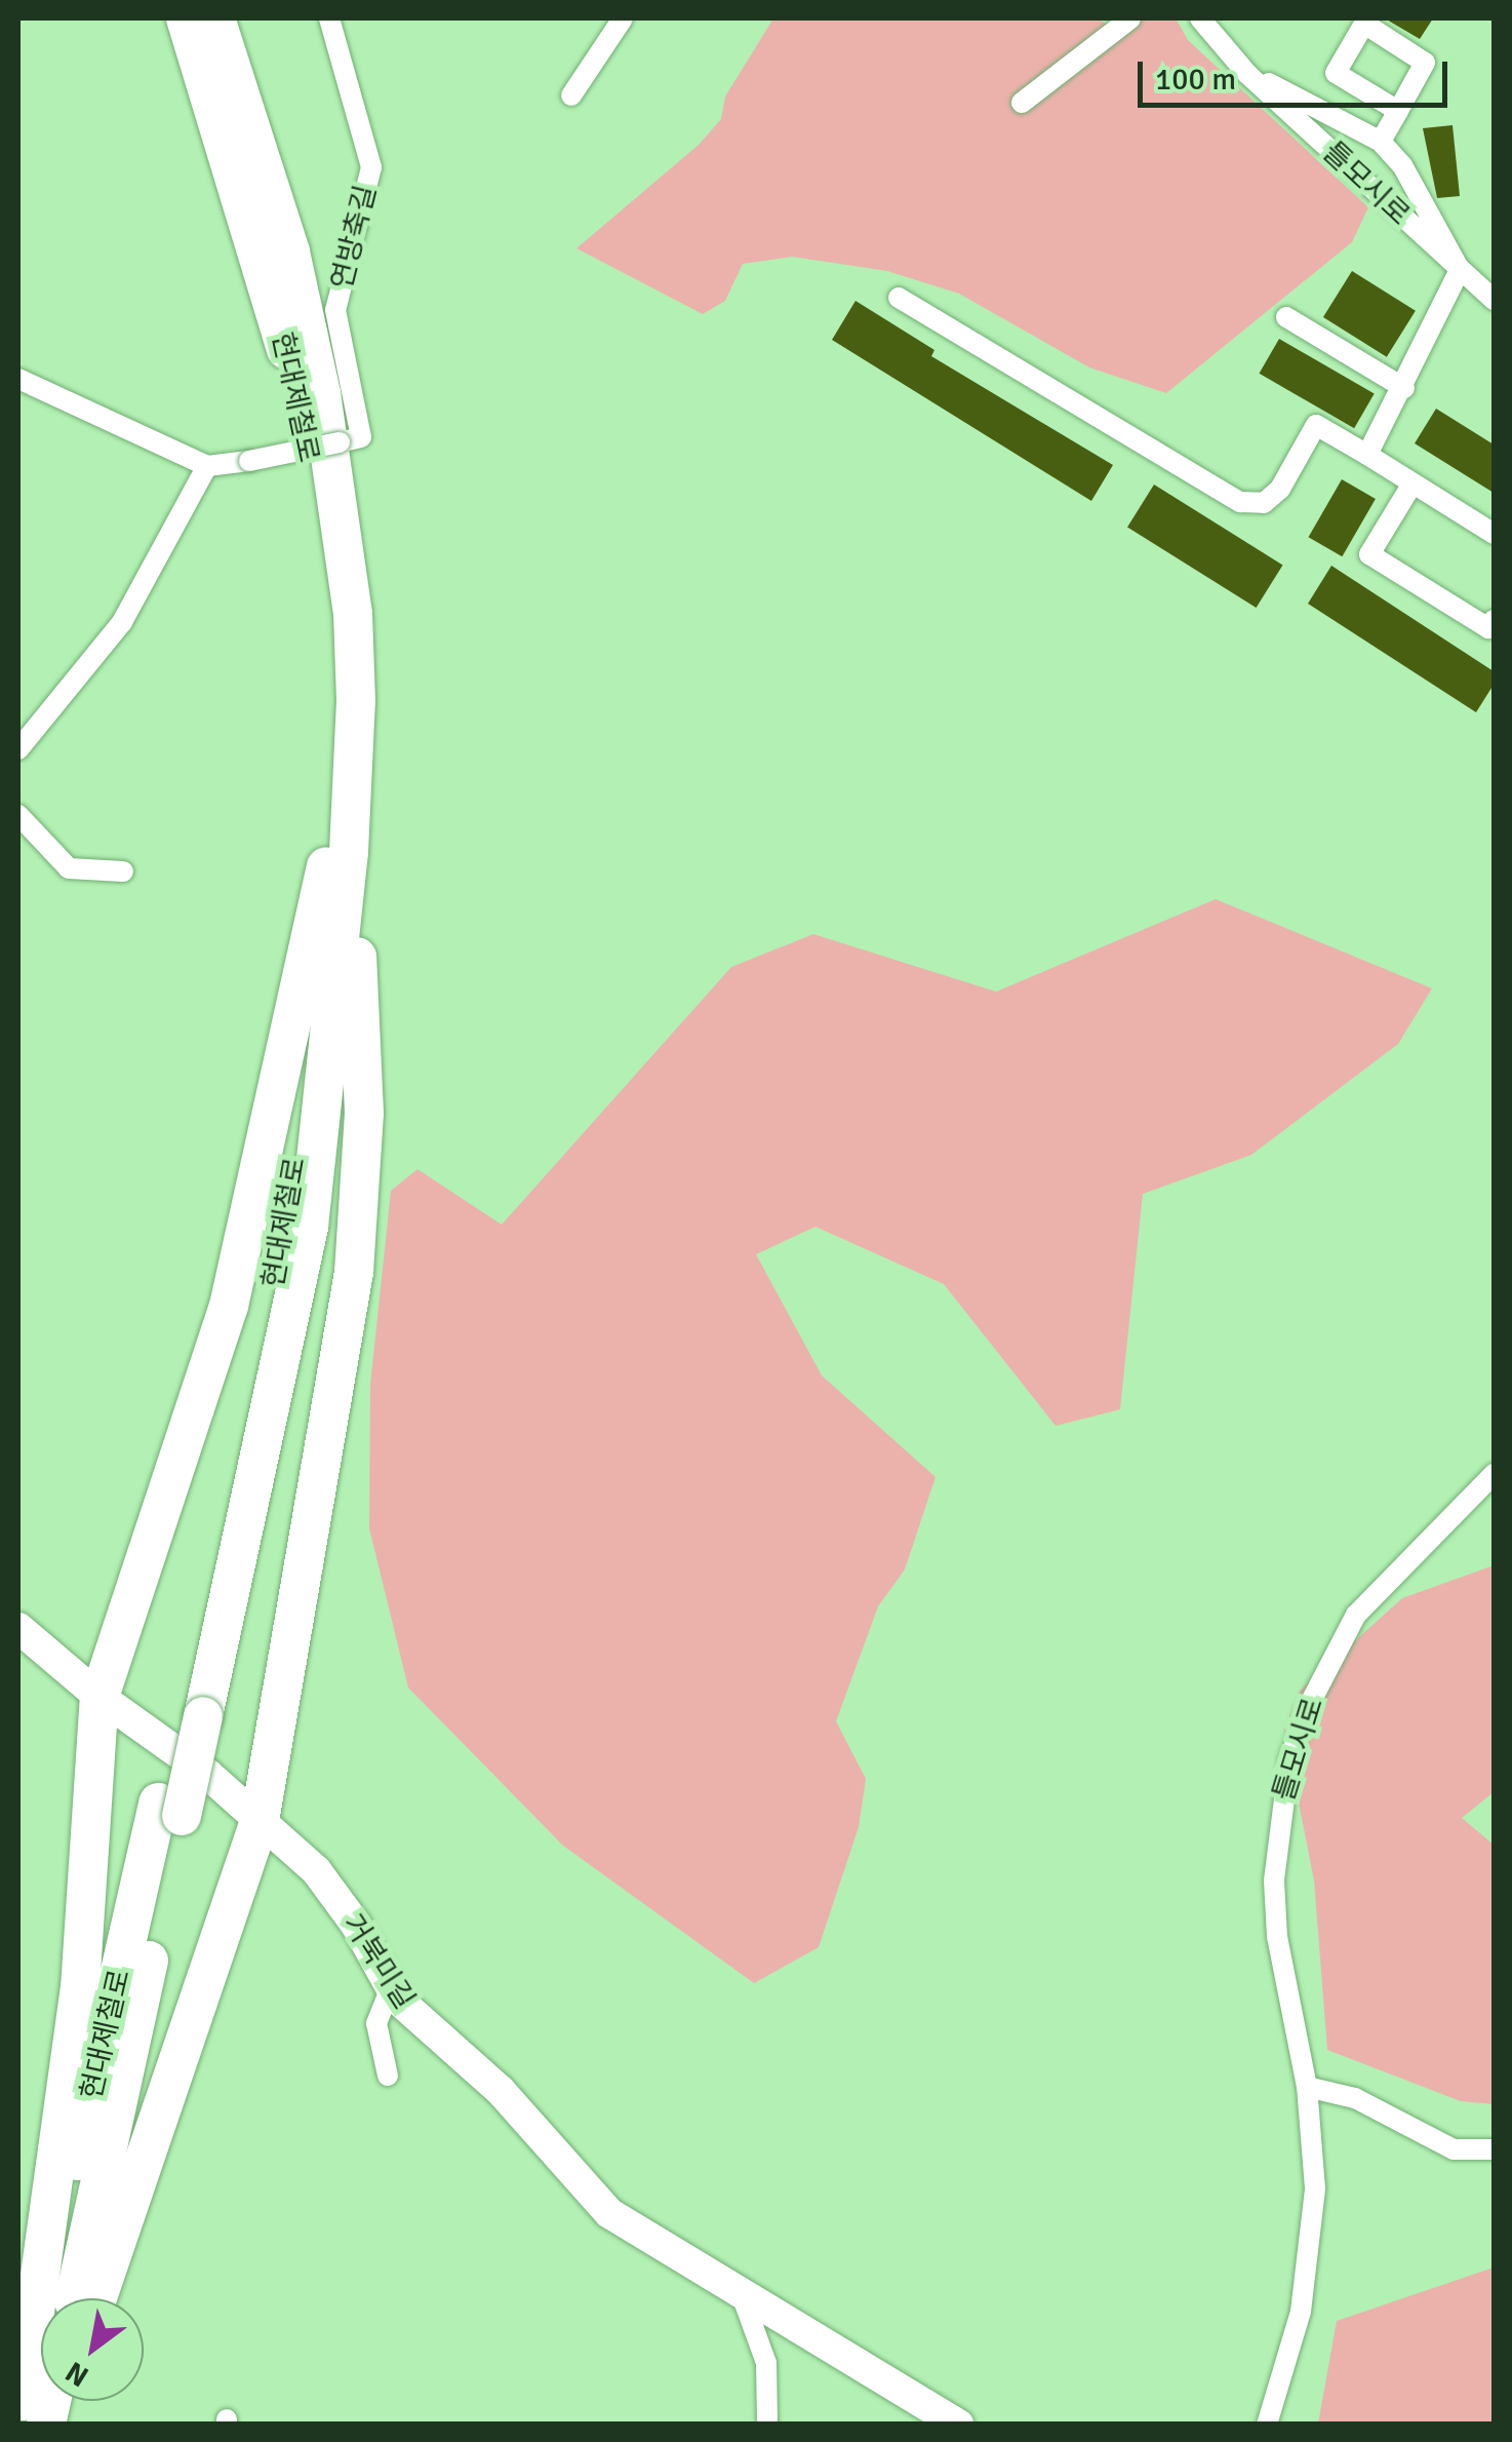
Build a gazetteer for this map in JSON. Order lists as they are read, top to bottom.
{
  "streets": {
    "highway": ["현대제철로"],
    "street": ["틀모시로", "연방축길", "거북미길"]
  },
  "scale_bar": "100 m",
  "north": "bottom left"
}
